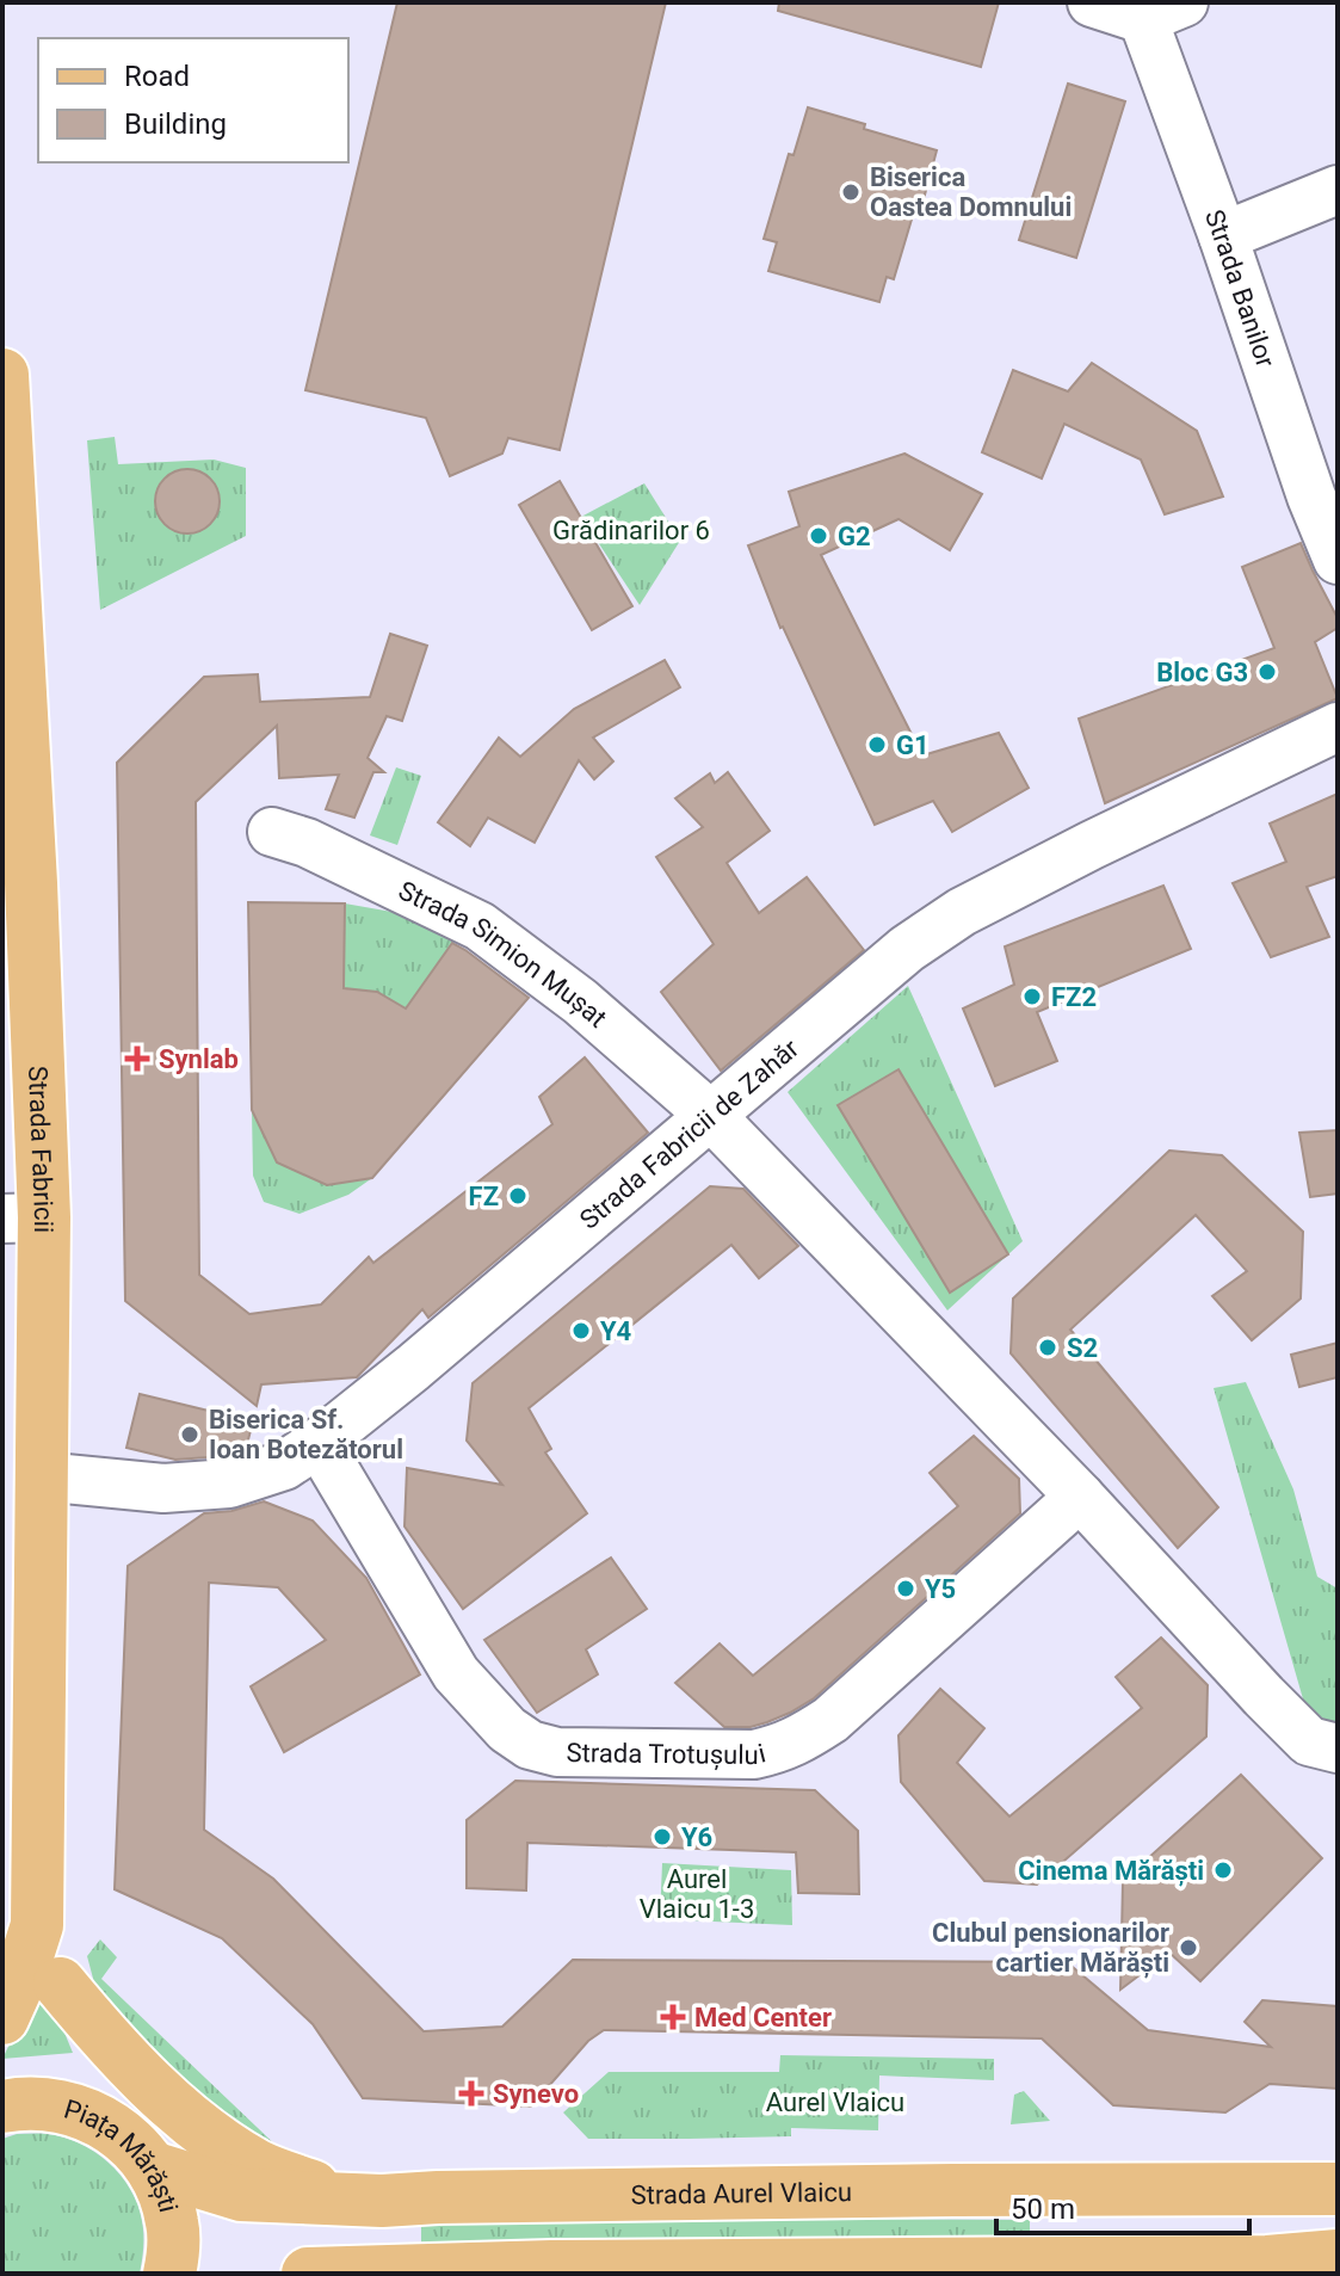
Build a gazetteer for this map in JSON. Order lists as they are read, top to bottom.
{
  "streets": {
    "main road": ["Strada Fabricii", "Piața Mărăști", "Strada Aurel Vlaicu"],
    "street": [
      "Strada Banilor",
      "Strada Simion Mușat",
      "Strada Fabricii de Zahăr",
      "Strada Trotușului"
    ]
  },
  "crossings": [
    ["Strada Simion Mușat", "Strada Fabricii de Zahăr"],
    ["Strada Fabricii de Zahăr", "Strada Fabricii"],
    ["Strada Fabricii de Zahăr", "Strada Trotușului"],
    ["Strada Fabricii", "Piața Mărăști"],
    ["Strada Fabricii", "Strada Aurel Vlaicu"],
    ["Piața Mărăști", "Strada Aurel Vlaicu"]
  ],
  "parks": ["Grădinarilor 6", "Aurel Vlaicu 1-3", "Aurel Vlaicu"],
  "places": {
    "other": [
      "Biserica Oastea Domnului",
      "G2",
      "Bloc G3",
      "G1",
      "FZ2",
      "FZ",
      "Y4",
      "S2",
      "Biserica Sf. Ioan Botezătorul",
      "Y5",
      "Y6",
      "Cinema Mărăști",
      "Clubul pensionarilor cartier Mărăști"
    ],
    "health": ["Synlab", "Med Center", "Synevo"]
  },
  "legend": ["Road", "Building"],
  "scale_bar": "50 m"
}
